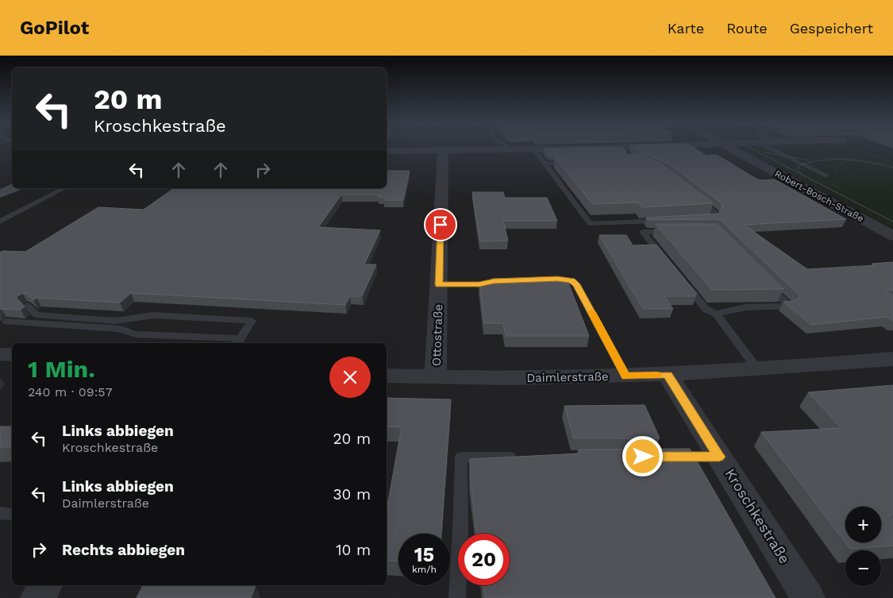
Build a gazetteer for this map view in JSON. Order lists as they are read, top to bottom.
{
  "streets": {
    "street": [
      "Robert-Bosch-Straße",
      "Ottostraße",
      "Daimlerstraße",
      "Kroschkestraße"
    ]
  },
  "crossings": [
    ["Ottostraße", "Daimlerstraße"],
    ["Daimlerstraße", "Kroschkestraße"]
  ],
  "page": {
    "header": "GoPilot",
    "nav": ["Karte", "Route", "Gespeichert"],
    "turn": ["20 m", "Kroschkestraße"],
    "heading": ["1 Min.", "240 m · 09:57"],
    "list": [
      {
        "name": "Links abbiegen",
        "note": "Kroschkestraße",
        "value": "20 m"
      },
      {
        "name": "Links abbiegen",
        "note": "Daimlerstraße",
        "value": "30 m"
      },
      {
        "name": "Rechts abbiegen",
        "value": "10 m"
      }
    ],
    "map_buttons": ["+", "−"],
    "speed": "15 km/h",
    "limit": "20"
  }
}
